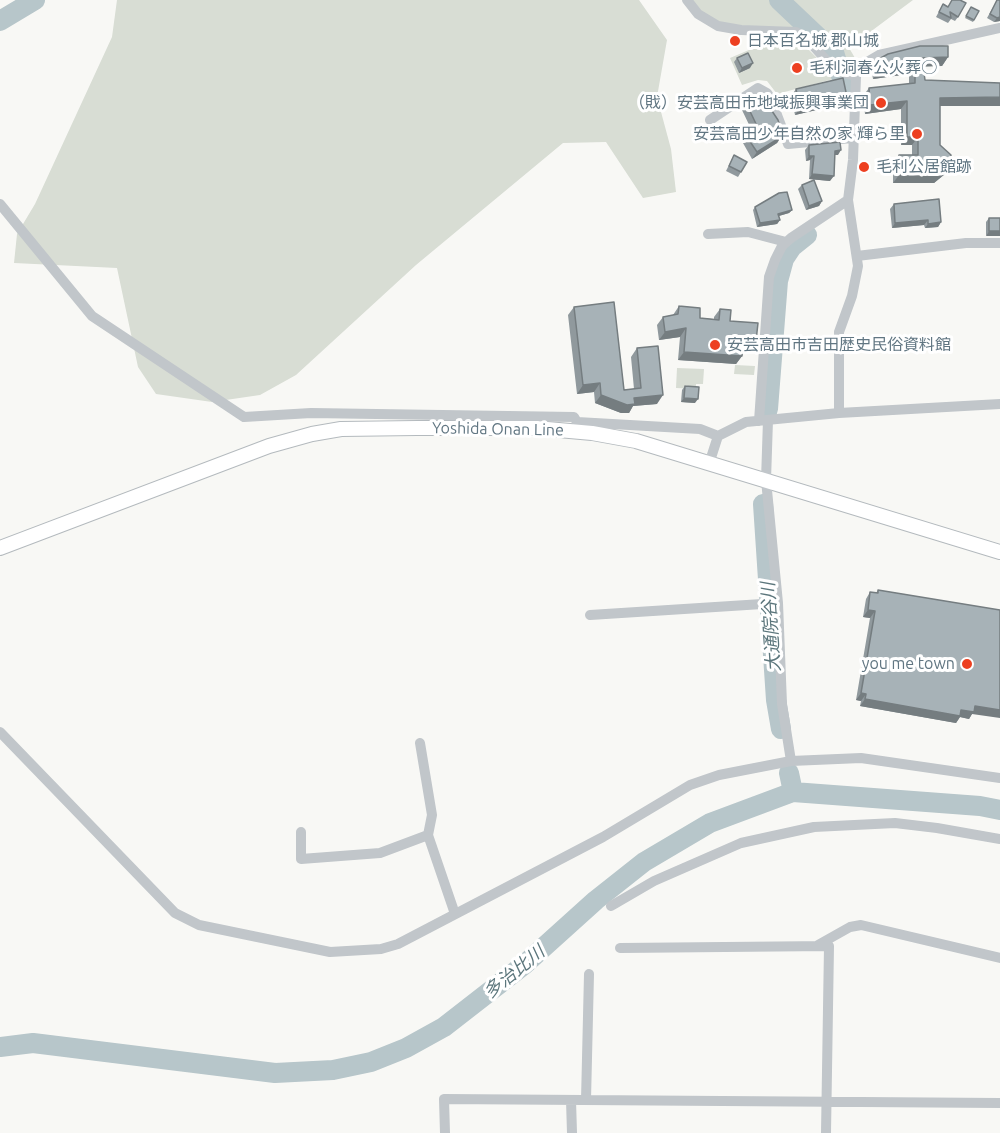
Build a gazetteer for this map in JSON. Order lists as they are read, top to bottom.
{
  "streets": {
    "main road": ["Yoshida Onan Line"]
  },
  "water": ["大通院谷川", "多治比川"],
  "places": [
    "日本百名城 郡山城",
    "毛利洞春公火葬○",
    "（戝）安芸高田市地域振興事業団",
    "安芸高田少年自然の家 輝ら里",
    "毛利公居館跡",
    "安芸高田市吉田歴史民俗資料館",
    "you me town"
  ]
}
